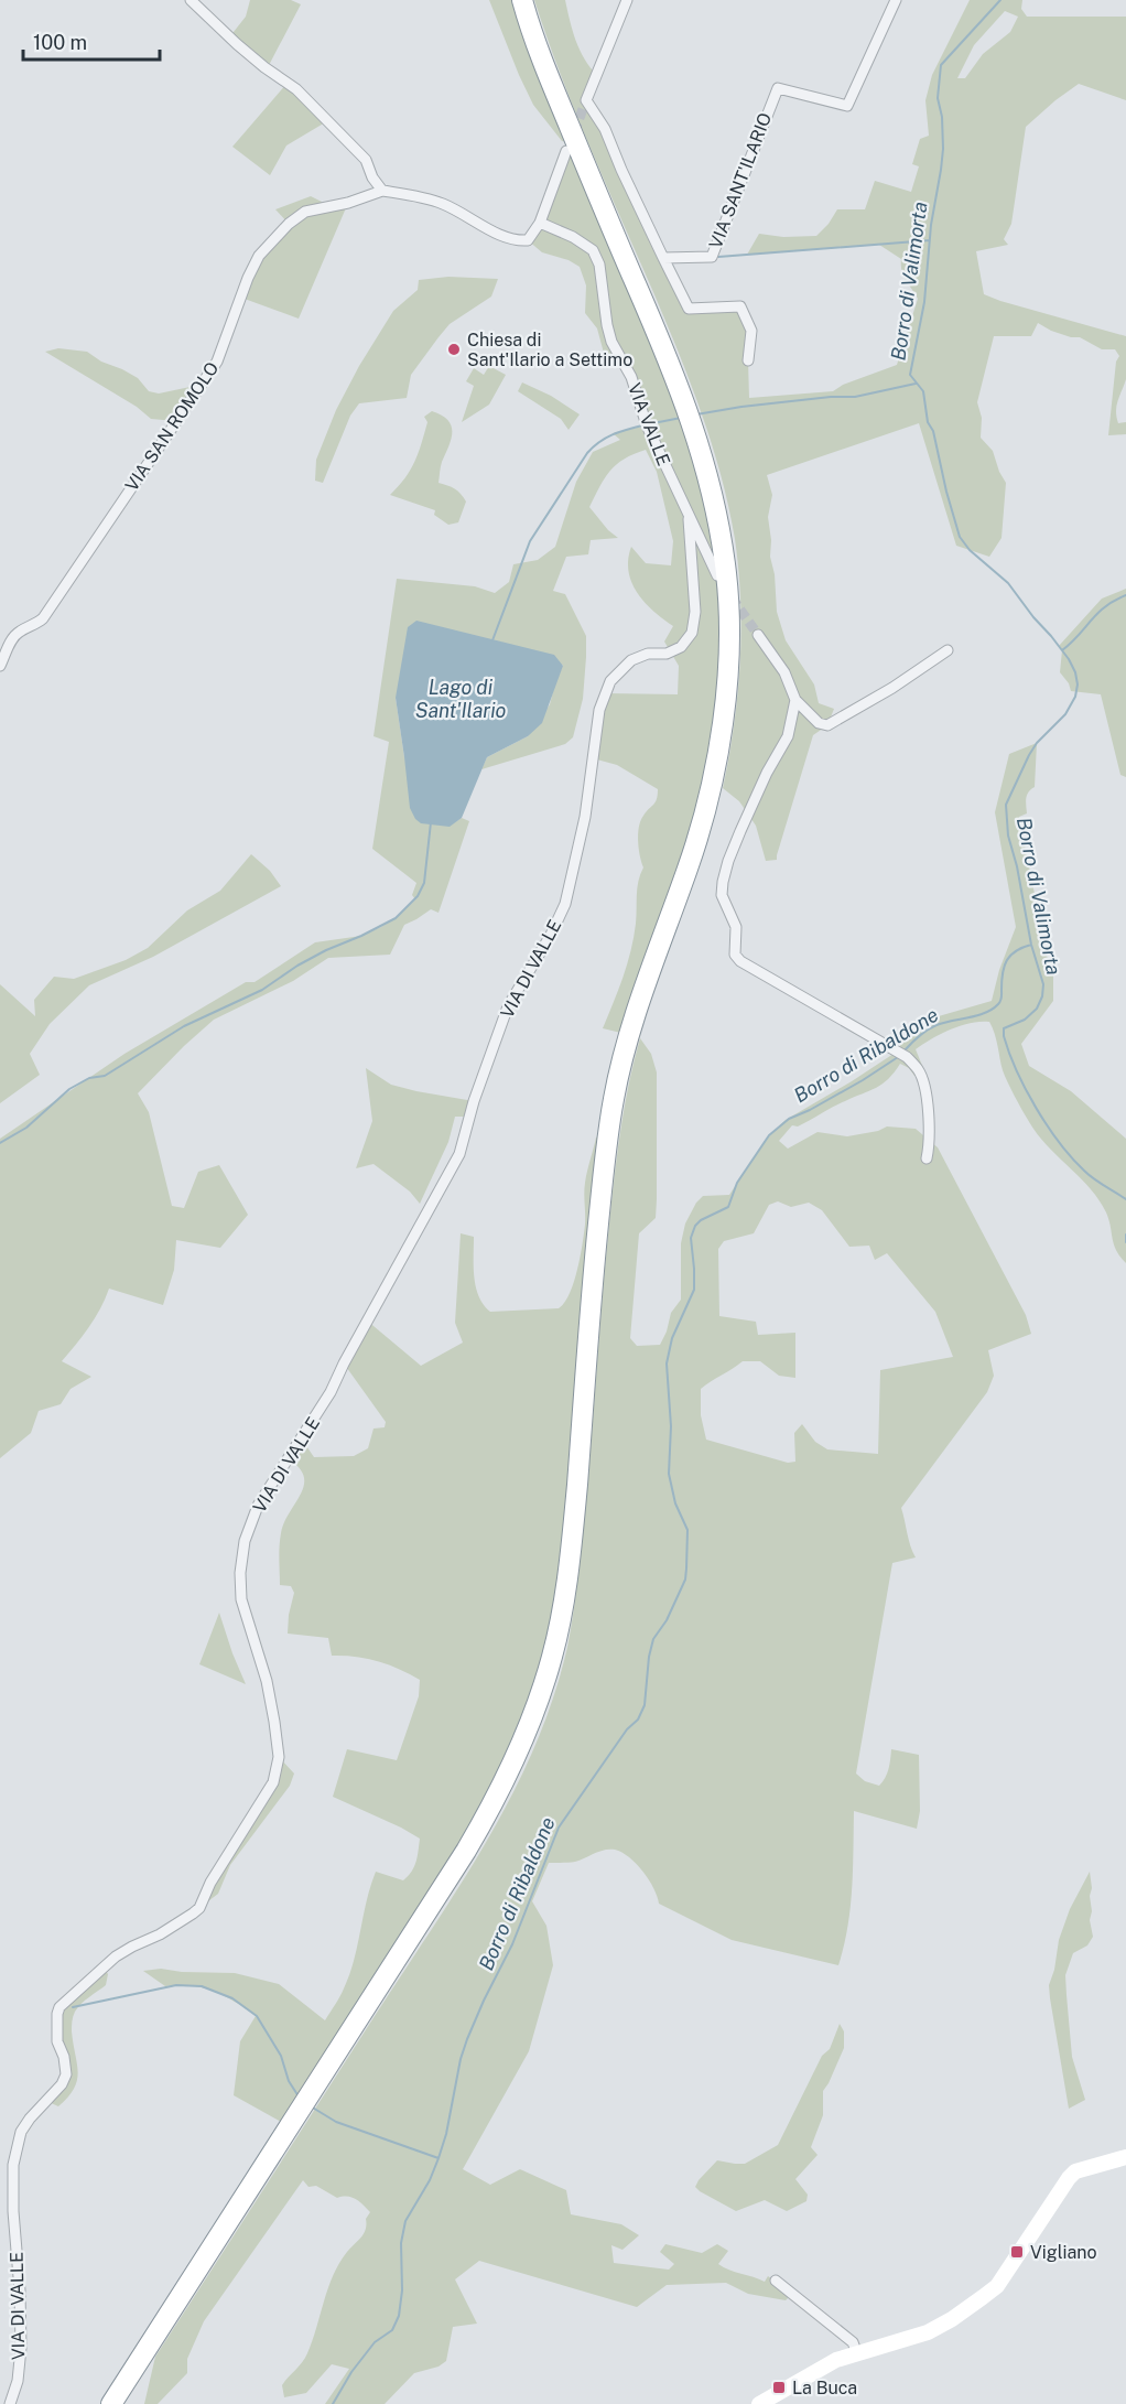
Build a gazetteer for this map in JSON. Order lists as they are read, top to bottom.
{
  "streets": {
    "street": [
      "VIA SANT'ILARIO",
      "VIA VALLE",
      "VIA SAN ROMOLO",
      "VIA DI VALLE"
    ]
  },
  "crossings": [
    ["VIA VALLE", "VIA DI VALLE"]
  ],
  "water": ["Borro di Valimorta", "Lago di Sant'Ilario", "Borro di Ribaldone"],
  "places": {
    "other": ["Chiesa di Sant'Ilario a Settimo"],
    "transit": ["Vigliano", "La Buca"]
  },
  "scale_bar": "100 m"
}
